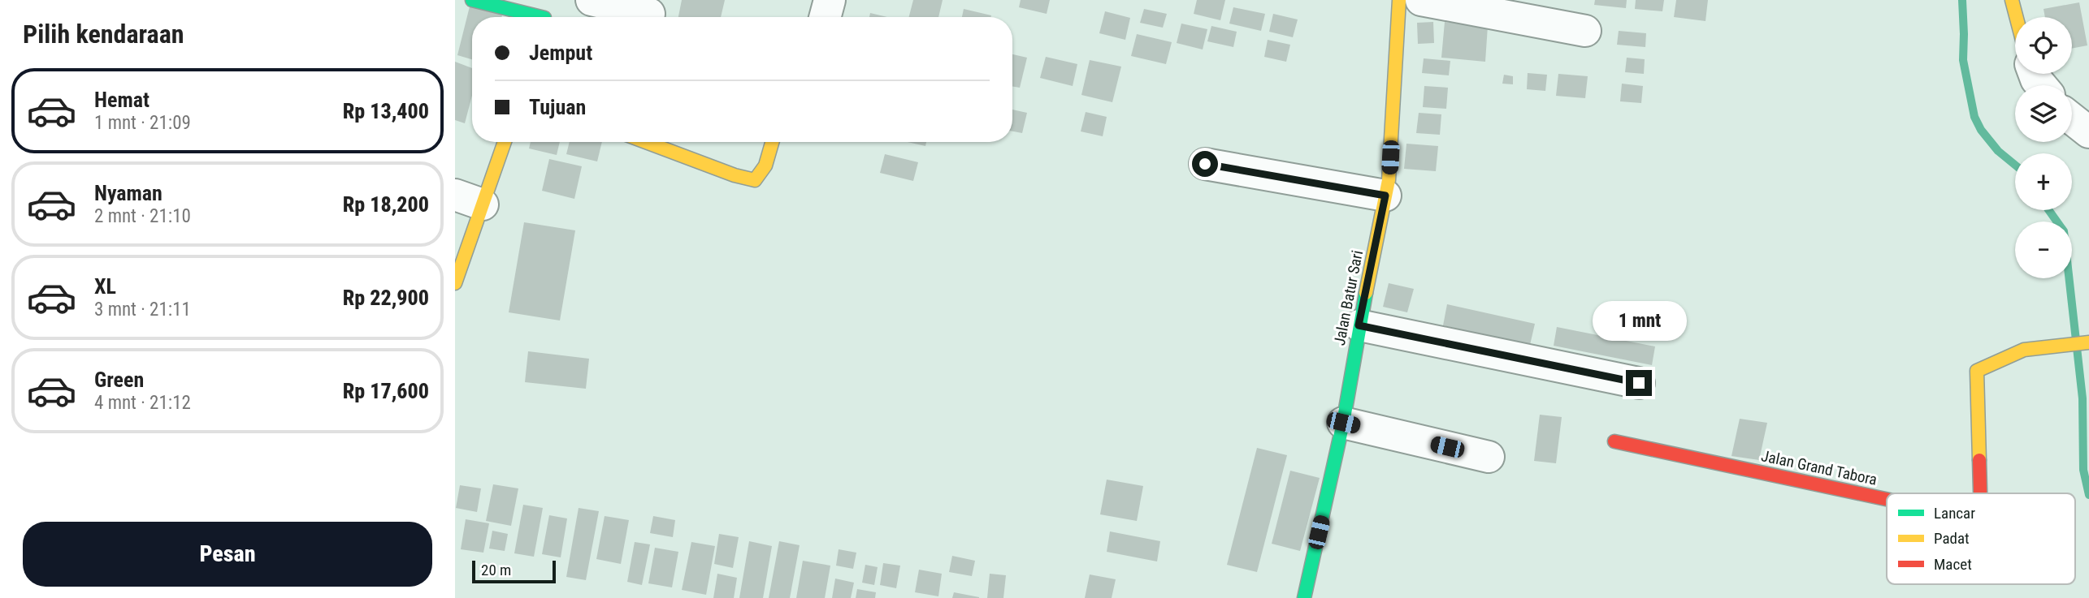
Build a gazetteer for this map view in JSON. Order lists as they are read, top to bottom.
{
  "streets": {
    "street": ["Jalan Batur Sari", "Jalan Grand Tabora"]
  },
  "legend": ["Lancar", "Padat", "Macet"],
  "scale_bar": "20 m",
  "page": {
    "heading": "Pilih kendaraan",
    "map_buttons": ["+", "−"],
    "banner": ["Jemput", "Tujuan"],
    "list": [
      {
        "name": "Hemat",
        "note": "1 mnt · 21:09",
        "value": "Rp 13,400"
      },
      {
        "name": "Nyaman",
        "note": "2 mnt · 21:10",
        "value": "Rp 18,200"
      },
      {
        "name": "XL",
        "note": "3 mnt · 21:11",
        "value": "Rp 22,900"
      },
      {
        "name": "Green",
        "note": "4 mnt · 21:12",
        "value": "Rp 17,600"
      }
    ],
    "bubble": "1 mnt",
    "buttons": "Pesan",
    "scale": "20 m"
  }
}
